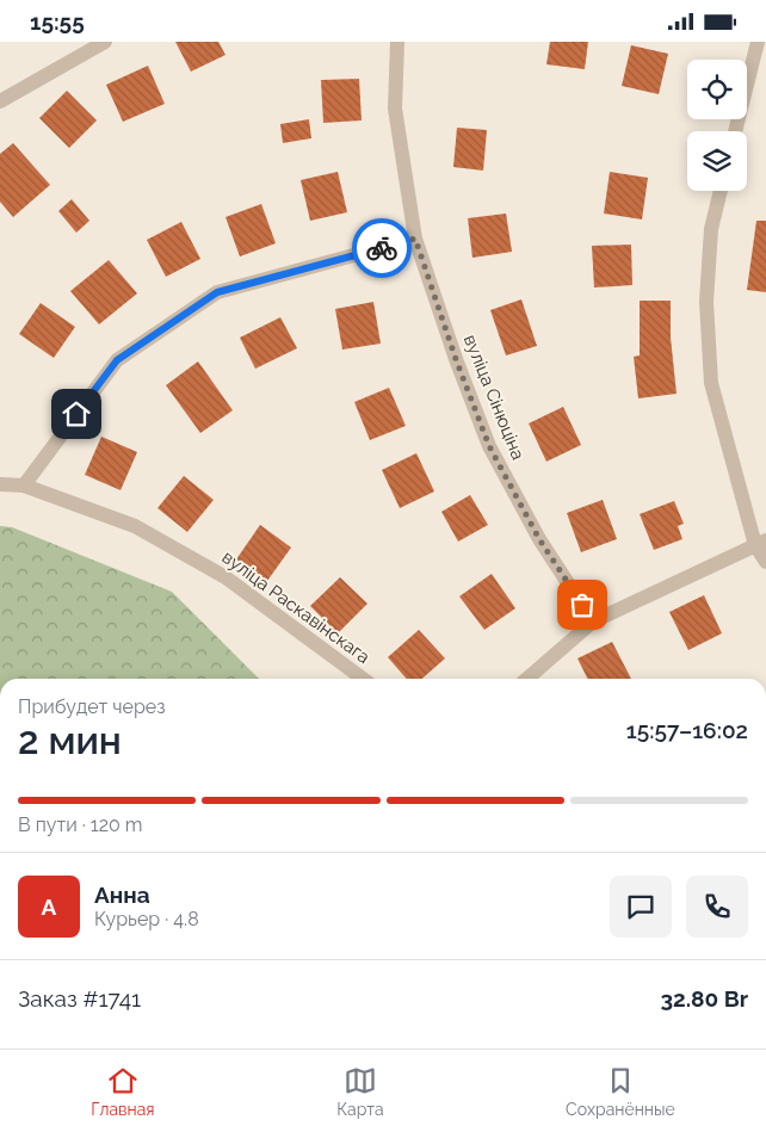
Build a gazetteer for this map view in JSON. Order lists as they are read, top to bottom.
{
  "streets": {
    "street": ["вуліца Сінюціна", "вуліца Раскавінскага"]
  },
  "page": {
    "status": "15:55",
    "heading": ["2 мин", "Прибудет через", "15:57–16:02"],
    "panel": [
      "Анна",
      "Курьер · 4.8",
      "Заказ #1741",
      "32.80 Br"
    ],
    "bar": "В пути · 120 m",
    "round": "А",
    "tabs": ["Главная", "Карта", "Сохранённые"]
  }
}
